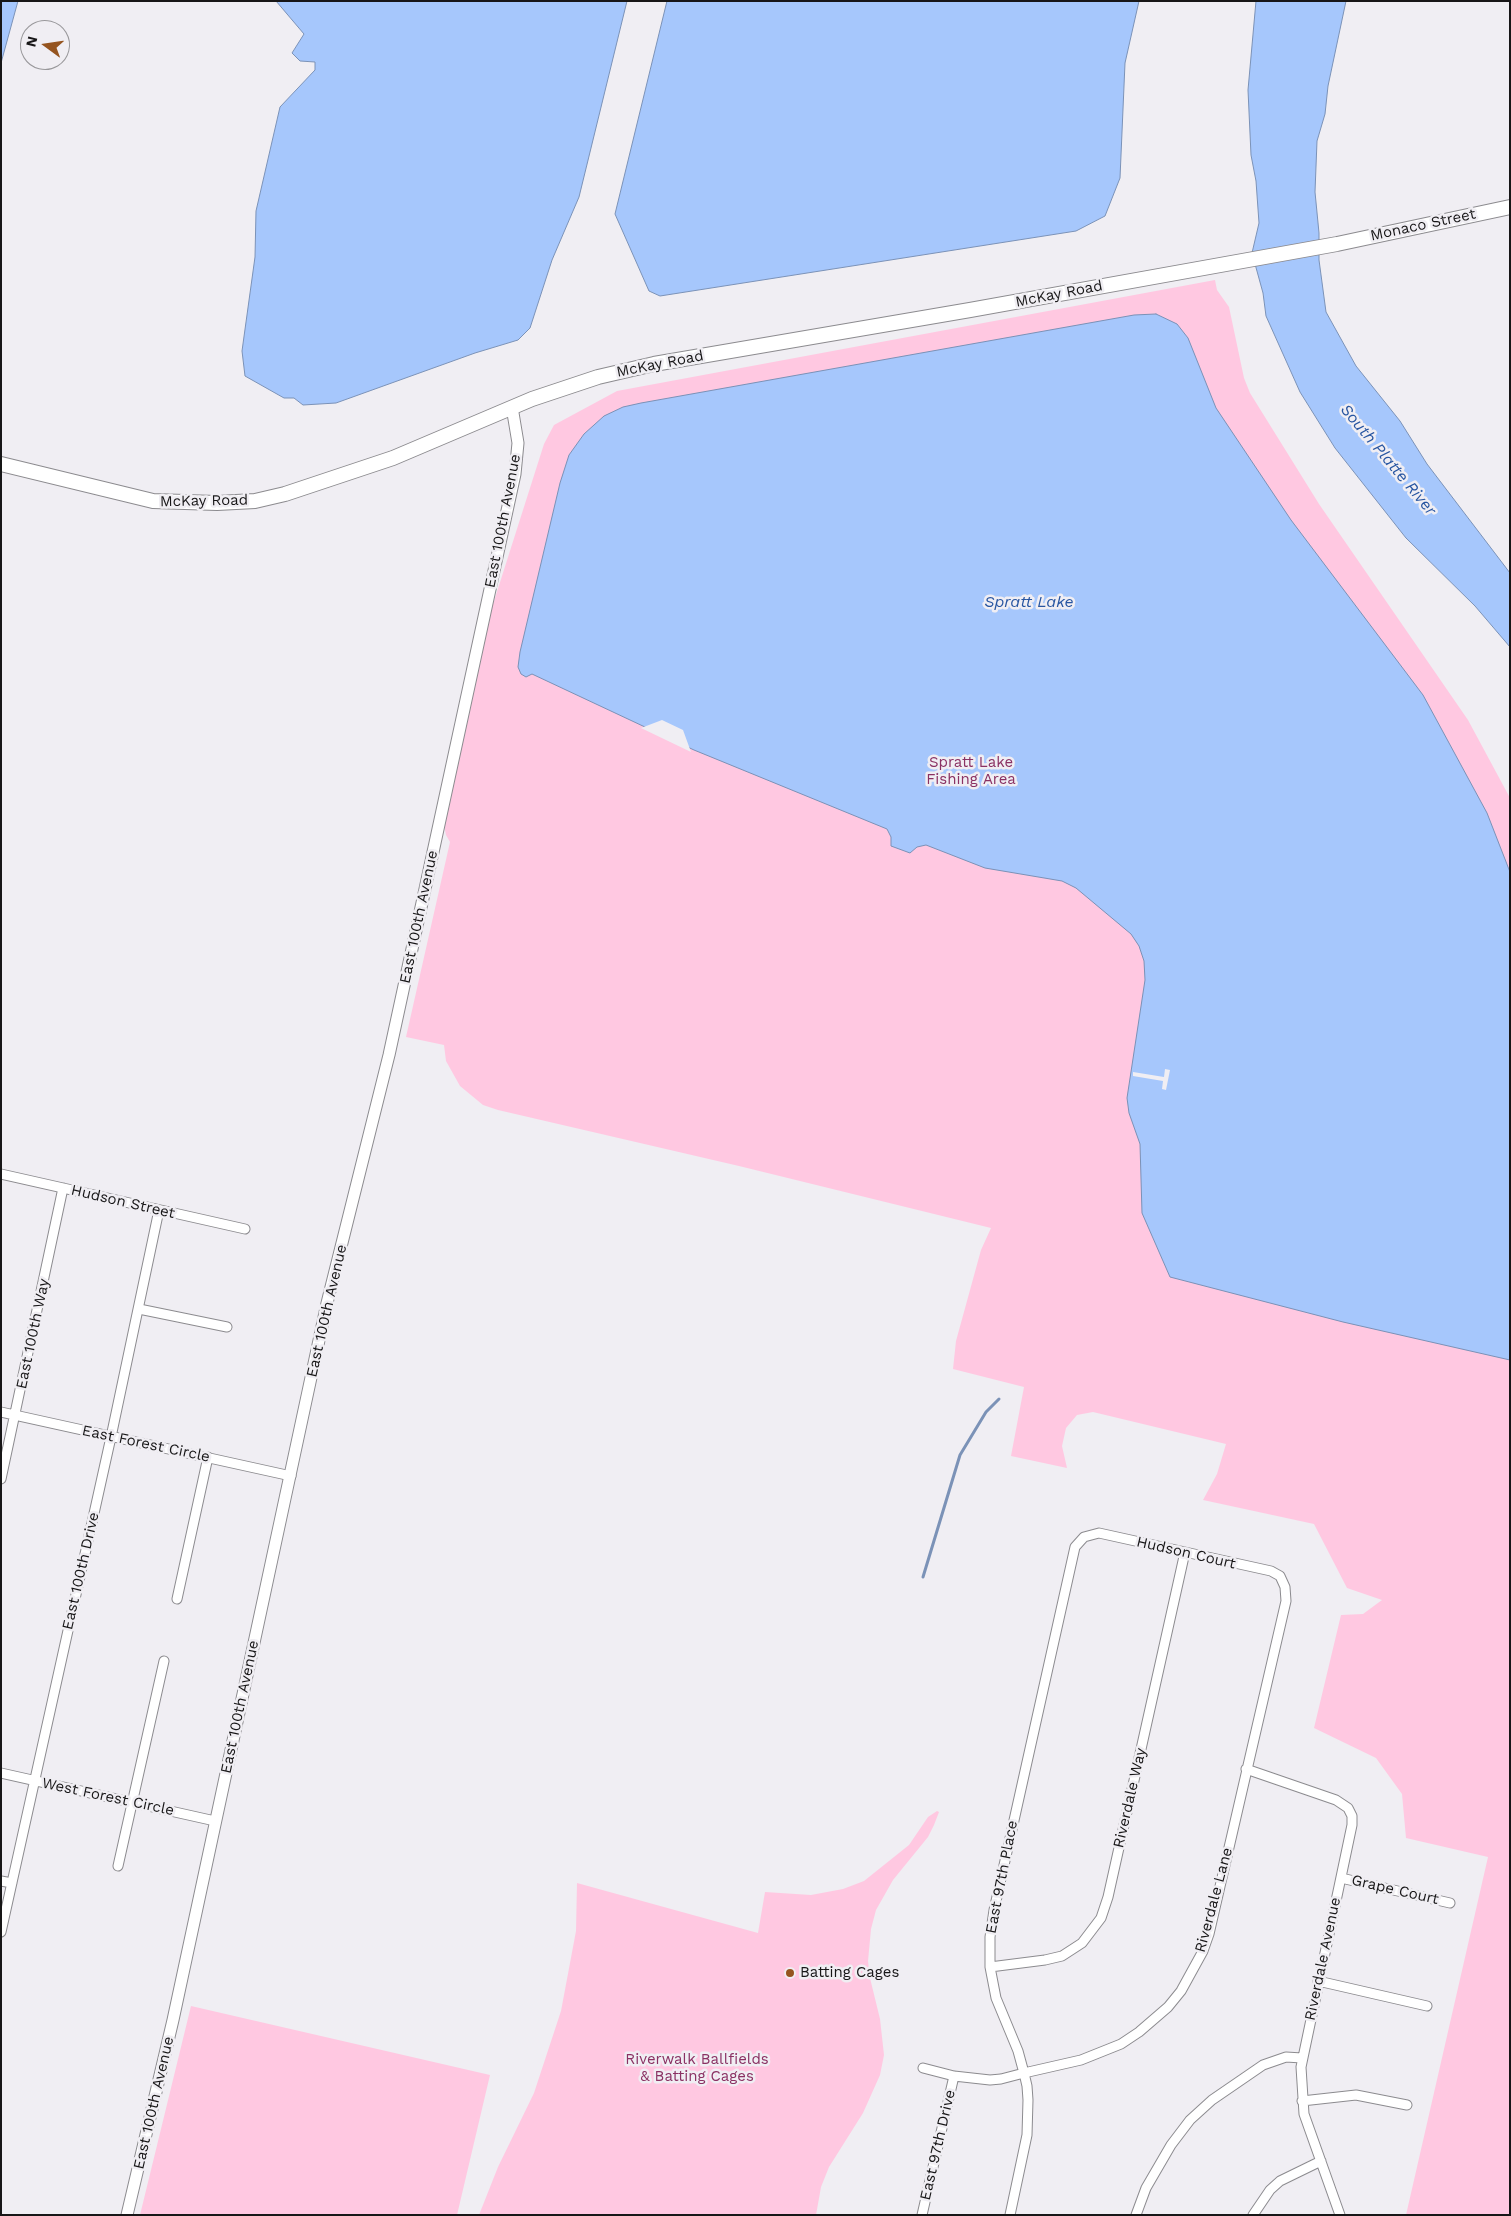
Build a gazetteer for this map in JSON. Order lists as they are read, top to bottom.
{
  "streets": {
    "main road": ["Monaco Street", "McKay Road"],
    "street": [
      "East 100th Avenue",
      "Hudson Street",
      "East 100th Way",
      "East Forest Circle",
      "Hudson Court",
      "East 100th Drive",
      "West Forest Circle",
      "Riverdale Way",
      "East 97th Place",
      "Grape Court",
      "Riverdale Lane",
      "Riverdale Avenue",
      "East 97th Drive"
    ]
  },
  "crossings": [
    ["Monaco Street", "McKay Road"],
    ["McKay Road", "East 100th Avenue"],
    ["East 100th Avenue", "East Forest Circle"],
    ["East 100th Avenue", "West Forest Circle"],
    ["Hudson Street", "East 100th Way"],
    ["Hudson Street", "East 100th Drive"],
    ["East 100th Way", "East Forest Circle"],
    ["East Forest Circle", "East 100th Drive"],
    ["Hudson Court", "Riverdale Way"],
    ["Hudson Court", "East 97th Place"],
    ["Hudson Court", "Riverdale Lane"],
    ["East 100th Drive", "West Forest Circle"],
    ["Riverdale Way", "East 97th Place"],
    ["East 97th Place", "Riverdale Lane"],
    ["Grape Court", "Riverdale Avenue"],
    ["Riverdale Lane", "Riverdale Avenue"],
    ["Riverdale Lane", "East 97th Drive"]
  ],
  "water": ["South Platte River", "Spratt Lake"],
  "parks": ["Spratt Lake Fishing Area", "Riverwalk Ballfields & Batting Cages"],
  "places": ["Batting Cages"],
  "north": "left"
}
